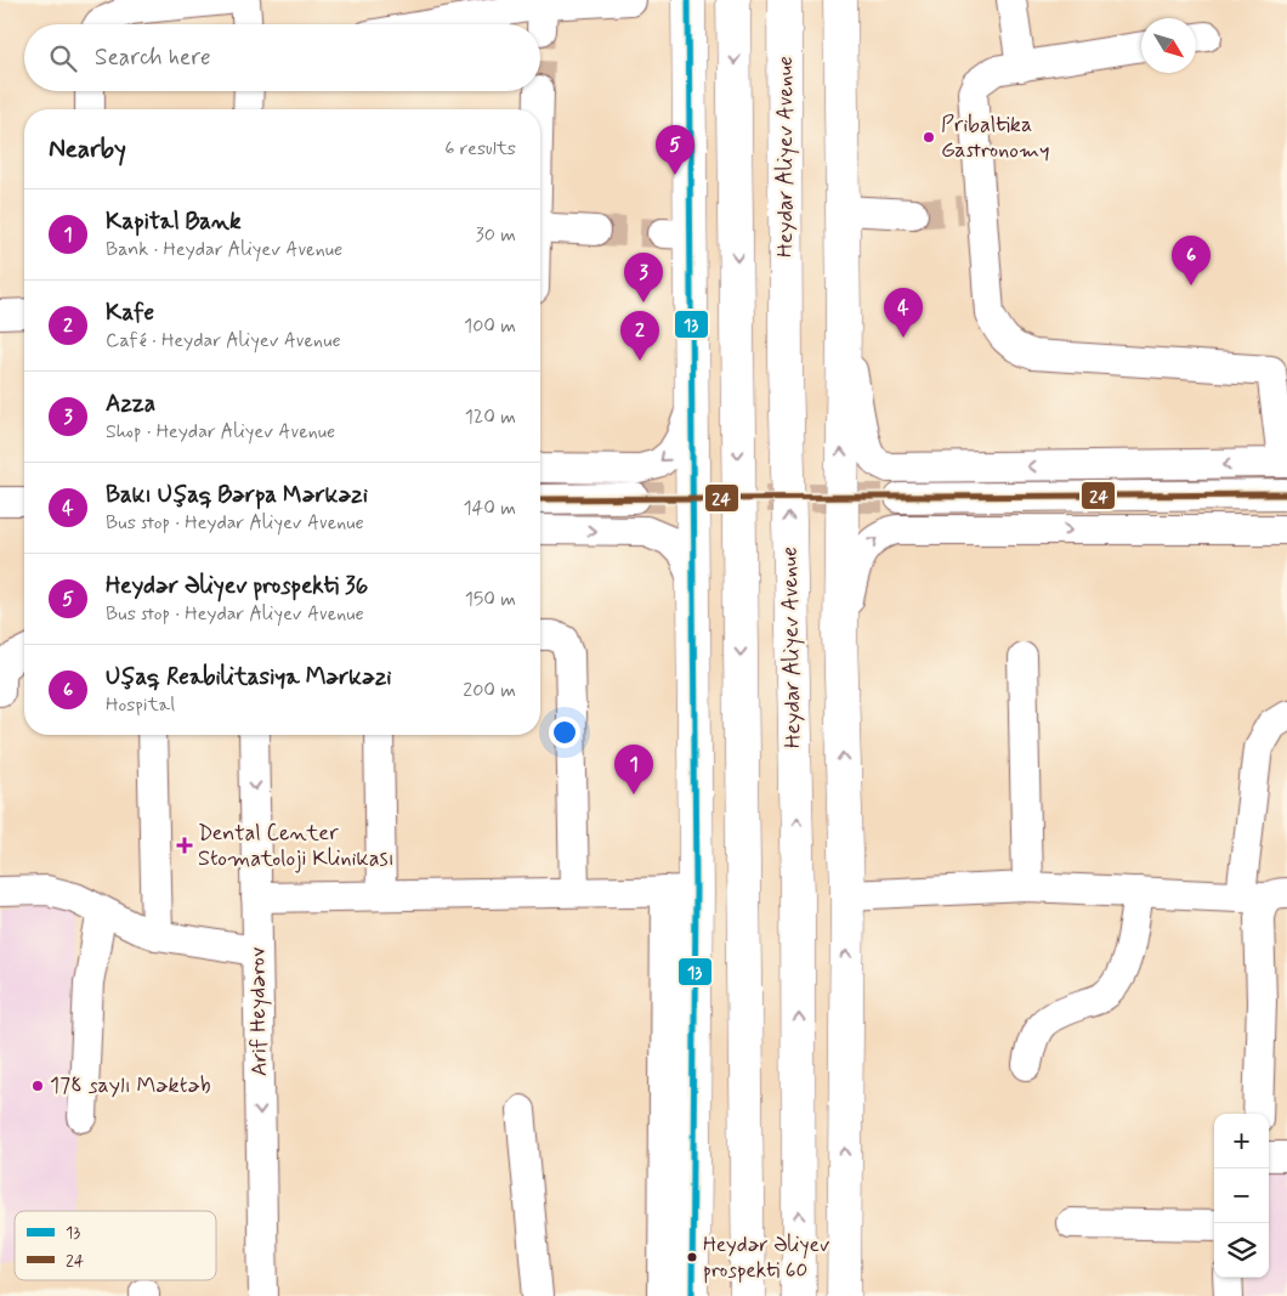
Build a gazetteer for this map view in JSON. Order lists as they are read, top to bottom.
{
  "streets": {
    "main road": ["Heydar Aliyev Avenue"],
    "street": ["Arif Heydərov"]
  },
  "places": {
    "other": ["Pribaltika Gastronomy", "178 saylı Məktəb", "Heydər Əliyev prospekti 60"],
    "health": ["Dental Center Stomatoloji Klinikası"]
  },
  "lines": ["transit line 13", "transit line 24"],
  "legend": ["13", "24"],
  "north": "bottom right",
  "page": {
    "search": "Search here",
    "heading": ["Nearby", "6 results"],
    "pins": [
      "5",
      "6",
      "3",
      "4",
      "2",
      "1"
    ],
    "list": [
      {
        "mark": "1",
        "name": "Kapital Bank",
        "note": "Bank · Heydar Aliyev Avenue",
        "value": "30 m"
      },
      {
        "mark": "2",
        "name": "Kafe",
        "note": "Café · Heydar Aliyev Avenue",
        "value": "100 m"
      },
      {
        "mark": "3",
        "name": "Azza",
        "note": "Shop · Heydar Aliyev Avenue",
        "value": "120 m"
      },
      {
        "mark": "4",
        "name": "Bakı Uşaq Bərpa Mərkəzi",
        "note": "Bus stop · Heydar Aliyev Avenue",
        "value": "140 m"
      },
      {
        "mark": "5",
        "name": "Heydər Əliyev prospekti 36",
        "note": "Bus stop · Heydar Aliyev Avenue",
        "value": "150 m"
      },
      {
        "mark": "6",
        "name": "Uşaq Reabilitasiya Mərkəzi",
        "note": "Hospital",
        "value": "200 m"
      }
    ],
    "map_buttons": ["+", "−"]
  }
}
